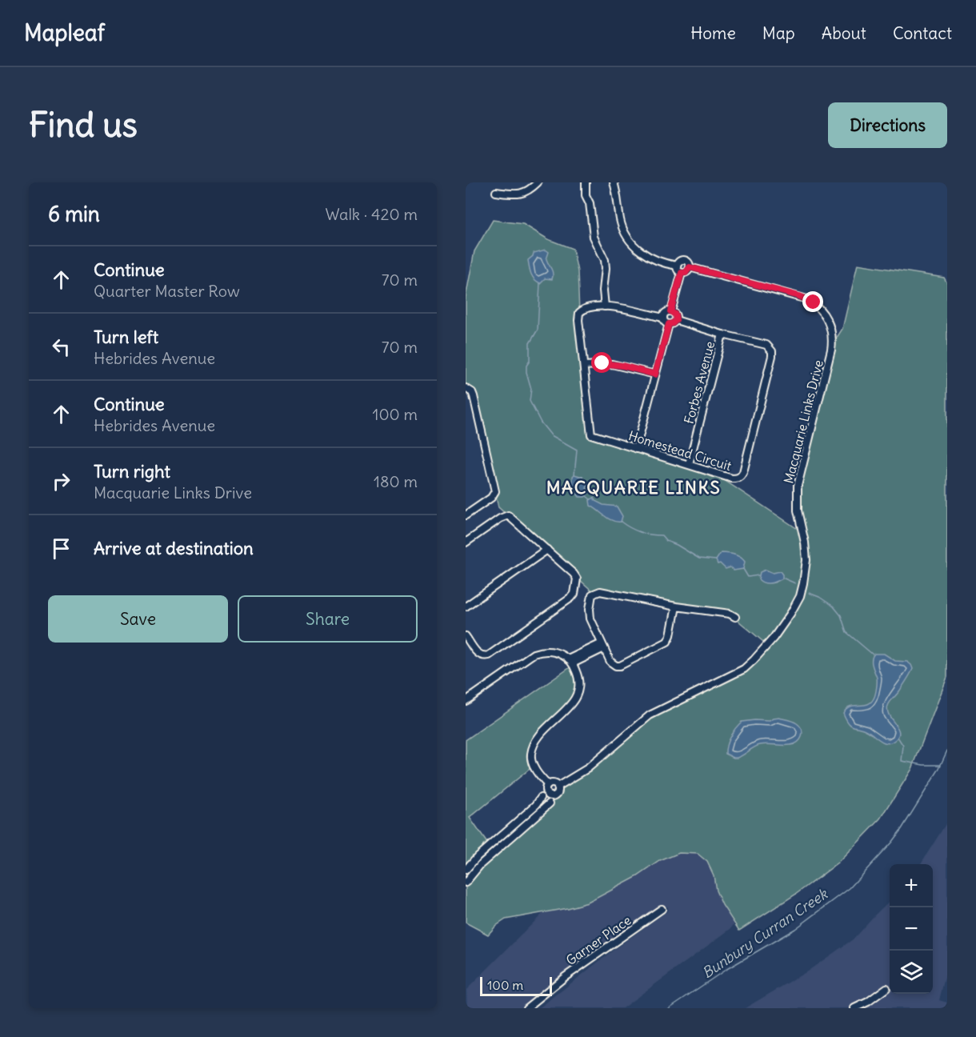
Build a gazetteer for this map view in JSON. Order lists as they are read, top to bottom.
{
  "streets": {
    "street": [
      "Forbes Avenue",
      "Macquarie Links Drive",
      "Homestead Circuit",
      "Garner Place"
    ]
  },
  "crossings": [
    ["Forbes Avenue", "Homestead Circuit"]
  ],
  "districts": ["MACQUARIE LINKS"],
  "water": ["Bunbury Curran Creek"],
  "scale_bar": "100 m",
  "page": {
    "header": "Mapleaf",
    "nav": [
      "Home",
      "Map",
      "About",
      "Contact"
    ],
    "buttons": [
      "Directions",
      ["Save", "Share"]
    ],
    "title": "Find us",
    "heading": ["6 min", "Walk · 420 m"],
    "list": [
      ["Continue", "Quarter Master Row", "70 m"],
      ["Turn left", "Hebrides Avenue", "70 m"],
      ["Continue", "Hebrides Avenue", "100 m"],
      ["Turn right", "Macquarie Links Drive", "180 m"],
      "Arrive at destination"
    ],
    "map_buttons": ["+", "−"],
    "scale": "100 m"
  }
}
